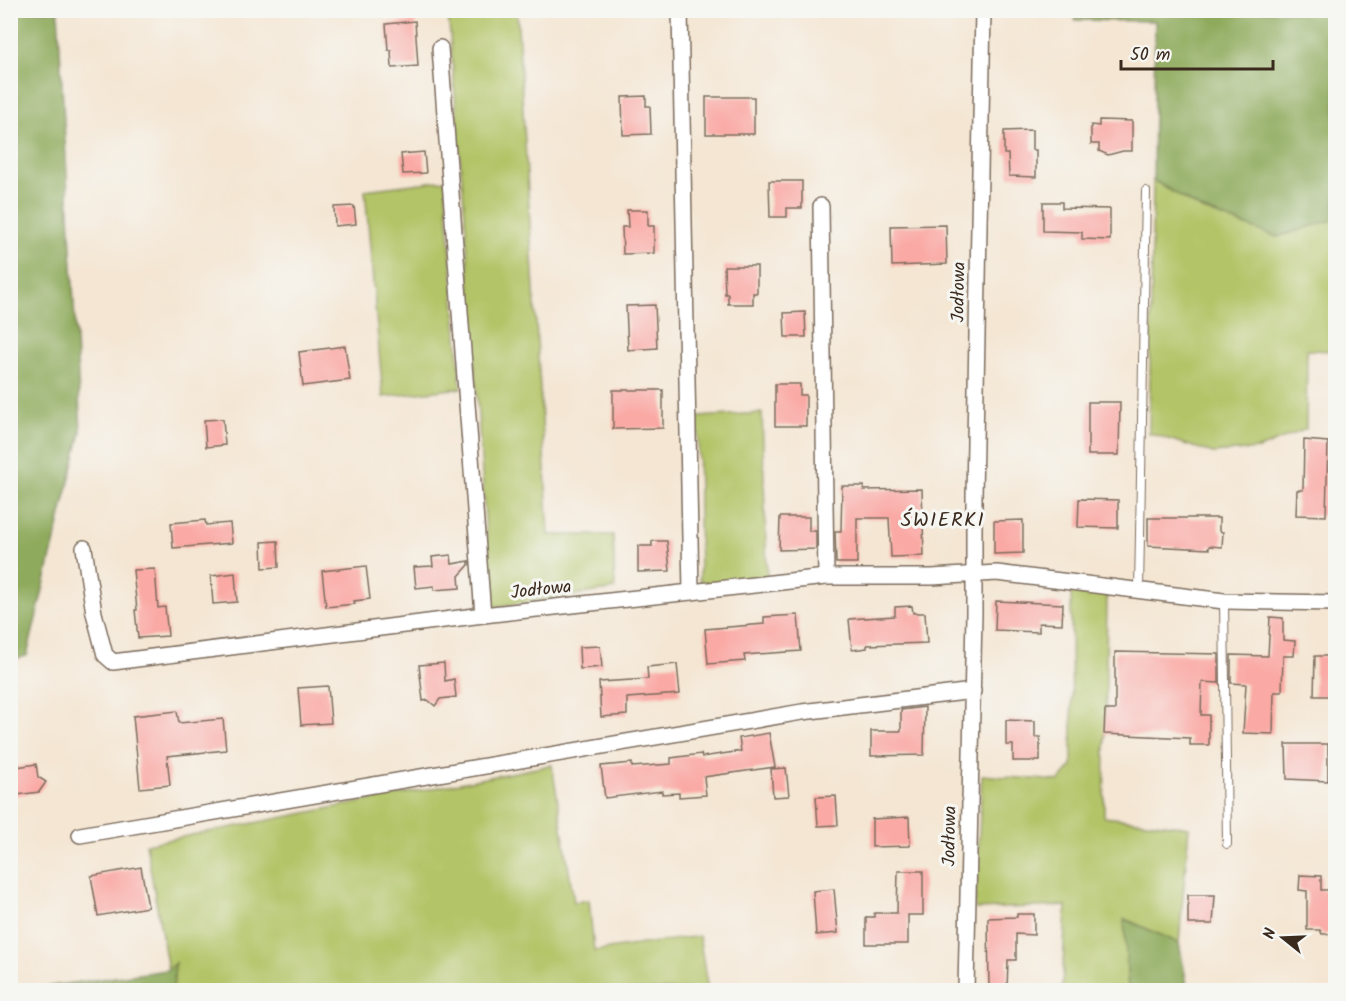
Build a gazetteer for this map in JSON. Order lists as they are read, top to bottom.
{
  "streets": {
    "street": ["Jodłowa"]
  },
  "districts": ["ŚWIERKI"],
  "scale_bar": "50 m",
  "north": "left"
}
